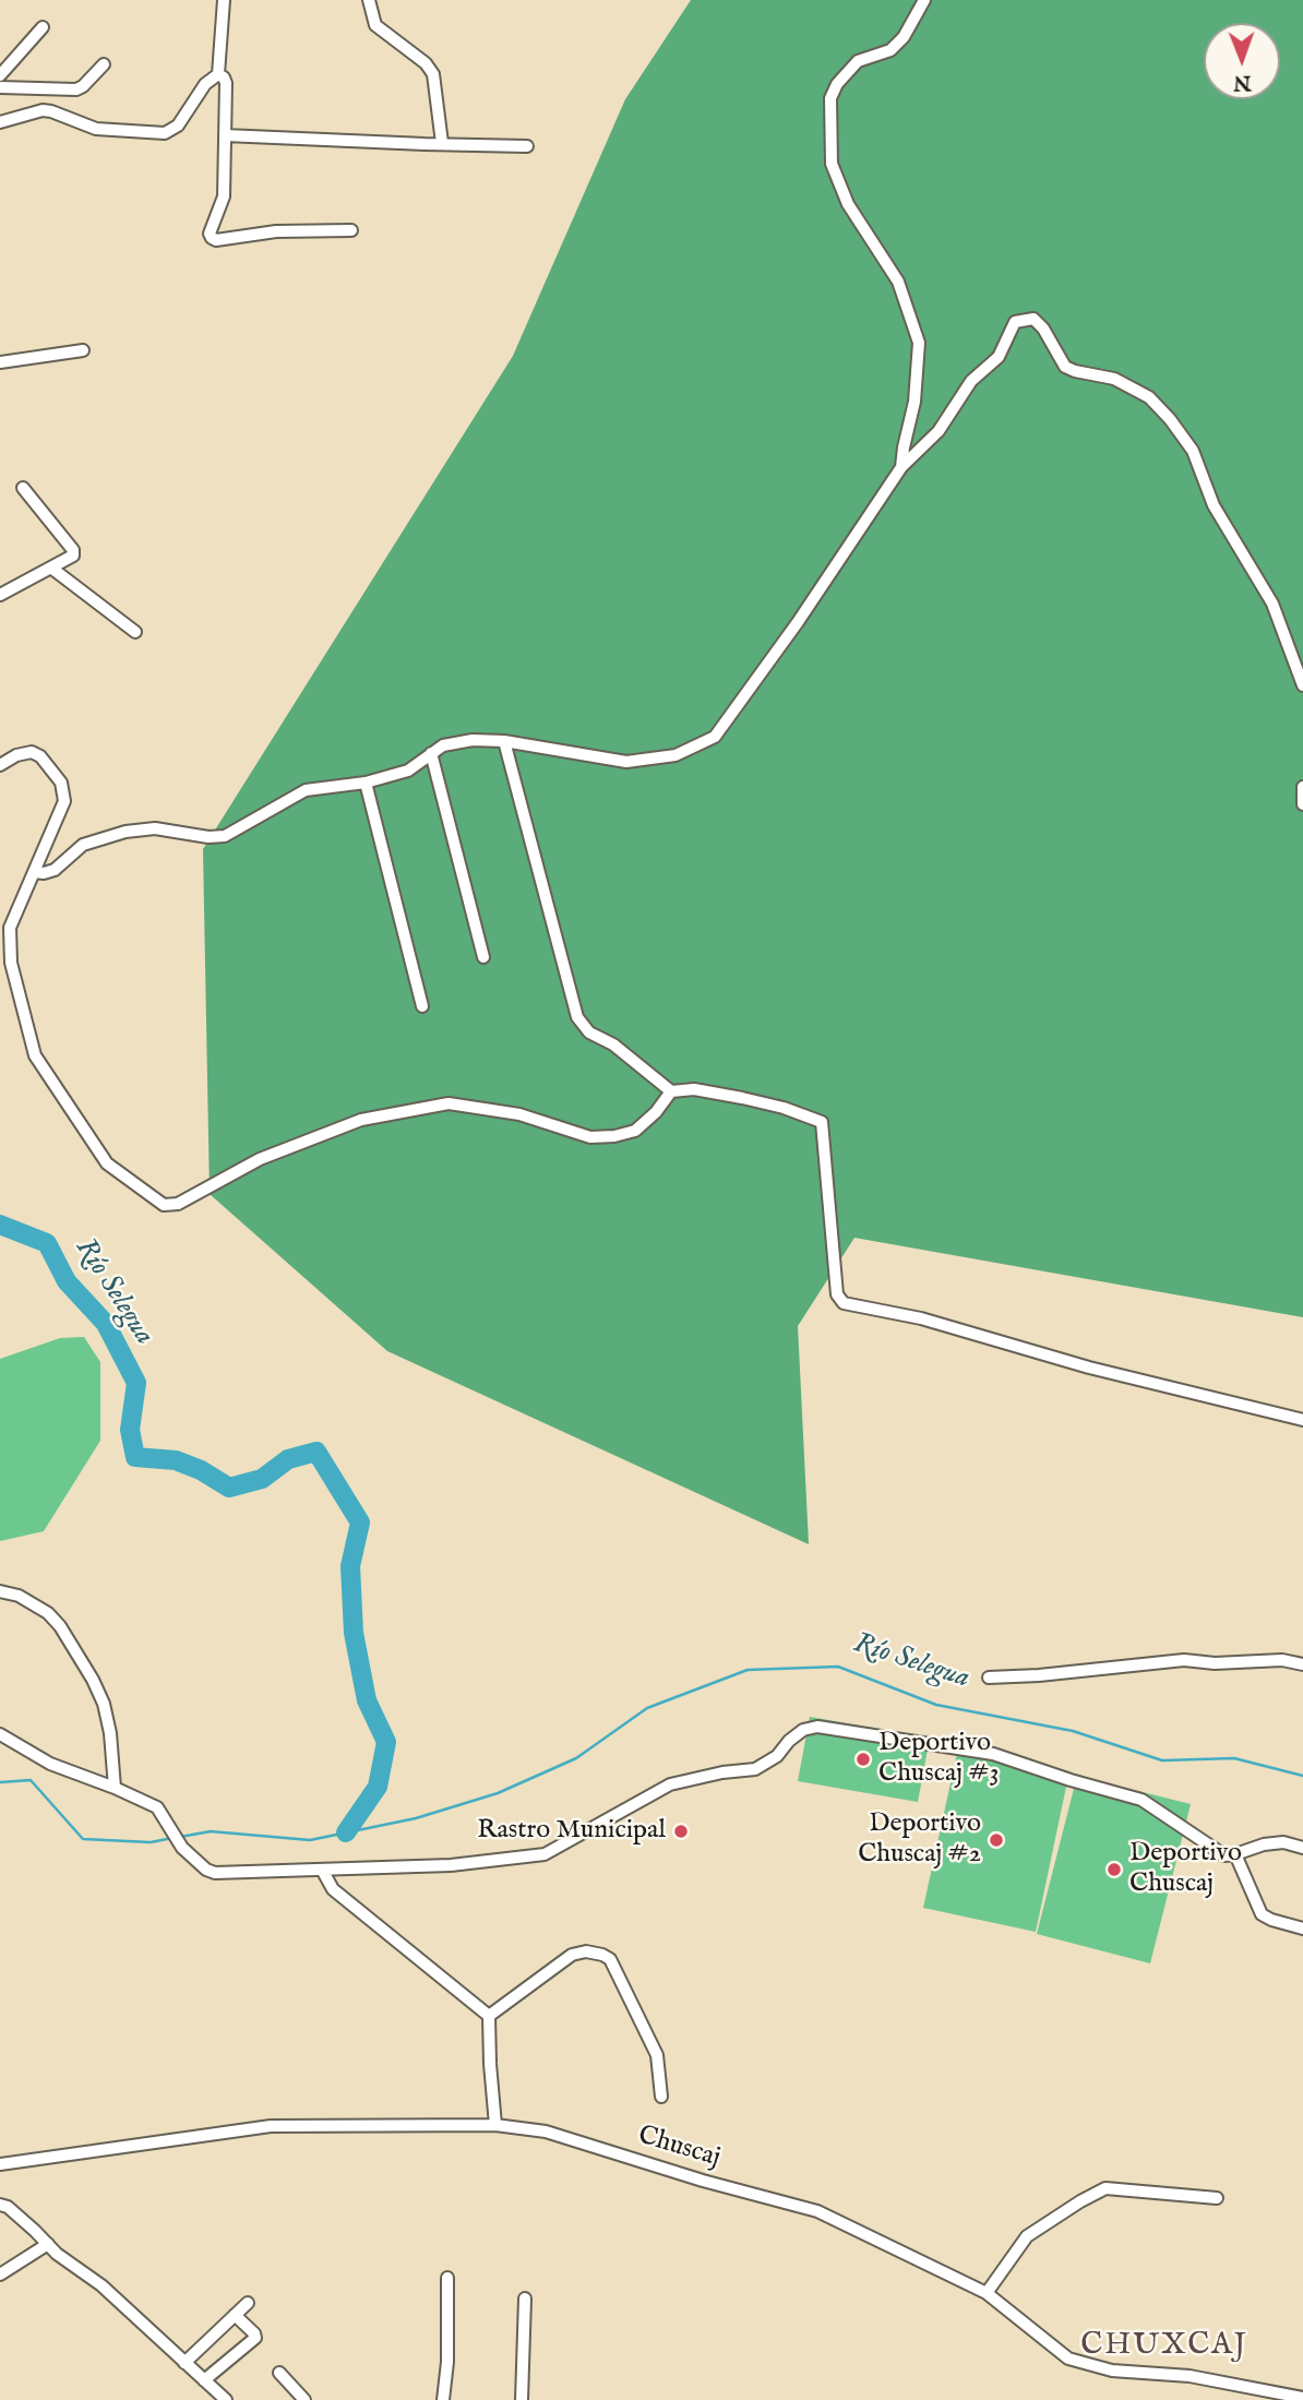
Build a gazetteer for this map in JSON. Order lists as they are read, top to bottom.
{
  "streets": {
    "street": ["Chuscaj"]
  },
  "districts": ["CHUXCAJ"],
  "water": ["Río Selegua"],
  "places": [
    "Deportivo Chuscaj #3",
    "Rastro Municipal",
    "Deportivo Chuscaj #2",
    "Deportivo Chuscaj"
  ],
  "north": "bottom"
}
